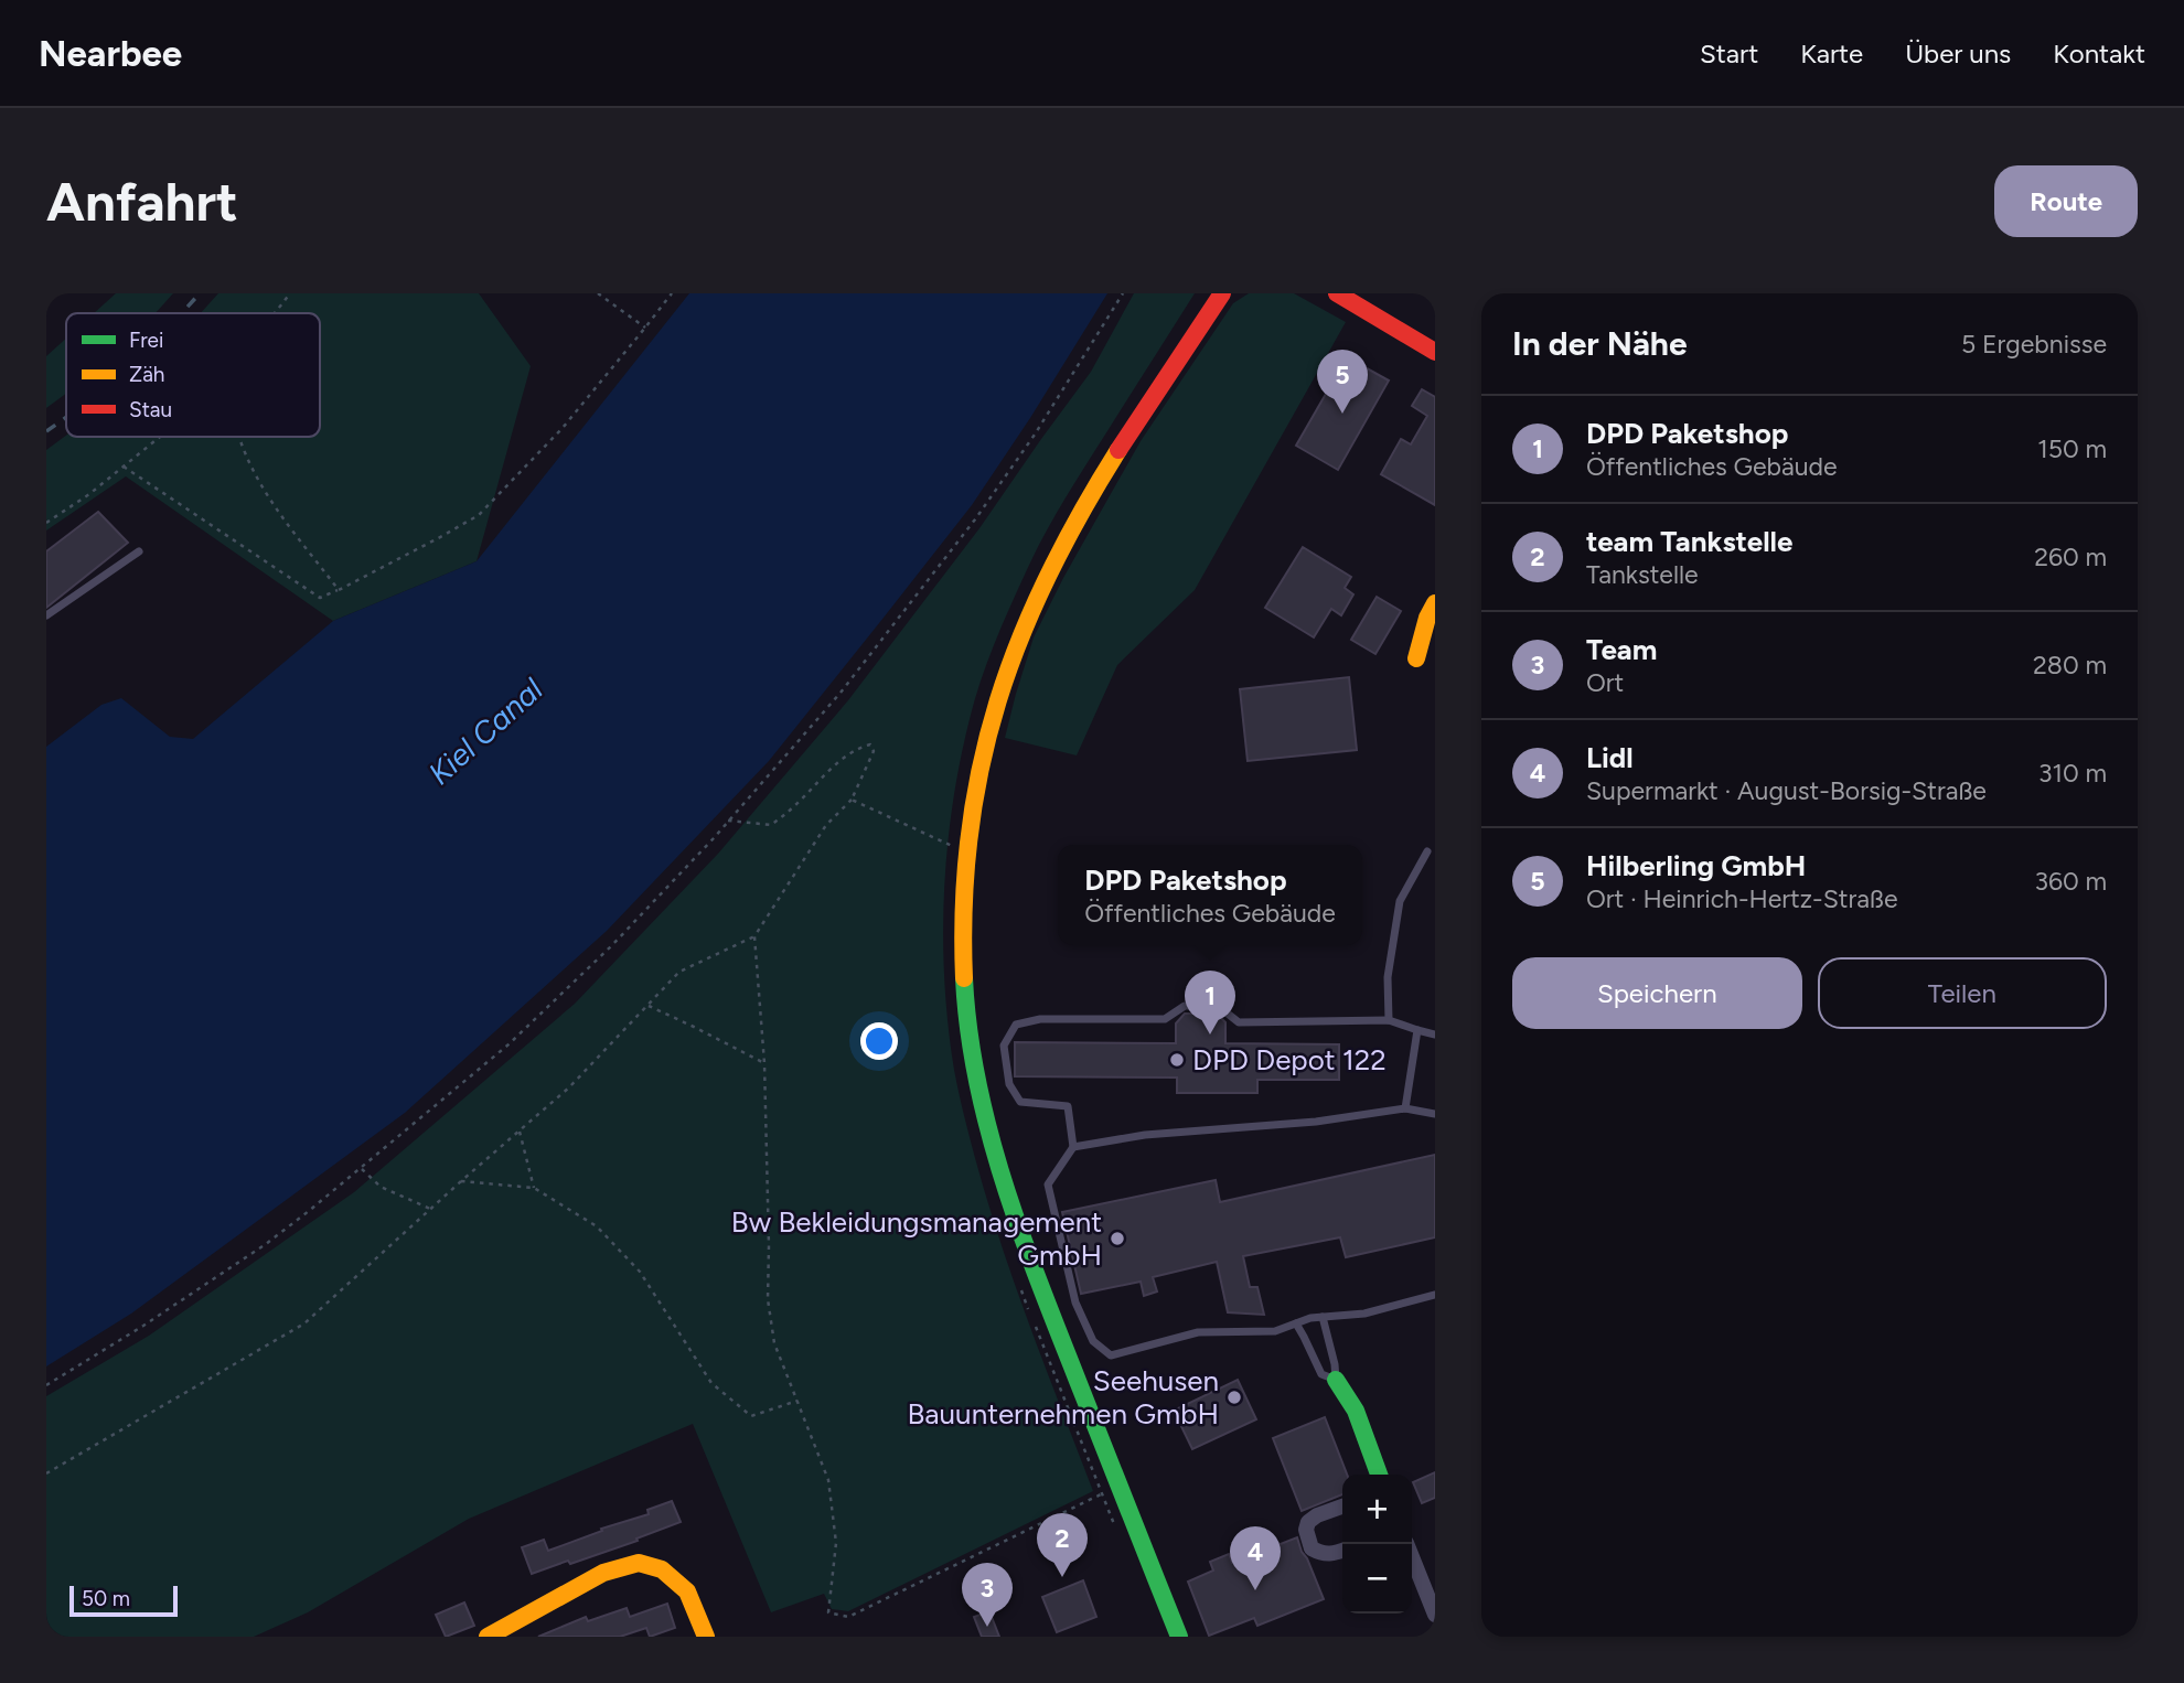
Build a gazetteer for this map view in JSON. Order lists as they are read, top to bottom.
{
  "water": ["Kiel Canal"],
  "places": ["DPD Depot 122", "Bw Bekleidungsmanagement GmbH", "Seehusen Bauunternehmen GmbH"],
  "legend": ["Frei", "Zäh", "Stau"],
  "scale_bar": "50 m",
  "page": {
    "header": "Nearbee",
    "nav": [
      "Start",
      "Karte",
      "Über uns",
      "Kontakt"
    ],
    "buttons": [
      "Route",
      ["Speichern", "Teilen"]
    ],
    "title": "Anfahrt",
    "heading": ["In der Nähe", "5 Ergebnisse"],
    "pins": [
      "5",
      "1",
      "2",
      "4",
      "3"
    ],
    "list": [
      {
        "mark": "1",
        "name": "DPD Paketshop",
        "note": "Öffentliches Gebäude",
        "value": "150 m"
      },
      {
        "mark": "2",
        "name": "team Tankstelle",
        "note": "Tankstelle",
        "value": "260 m"
      },
      {
        "mark": "3",
        "name": "Team",
        "note": "Ort",
        "value": "280 m"
      },
      {
        "mark": "4",
        "name": "Lidl",
        "note": "Supermarkt · August-Borsig-Straße",
        "value": "310 m"
      },
      {
        "mark": "5",
        "name": "Hilberling GmbH",
        "note": "Ort · Heinrich-Hertz-Straße",
        "value": "360 m"
      }
    ],
    "popup": ["DPD Paketshop", "Öffentliches Gebäude"],
    "map_buttons": ["+", "−"],
    "scale": "50 m"
  }
}
